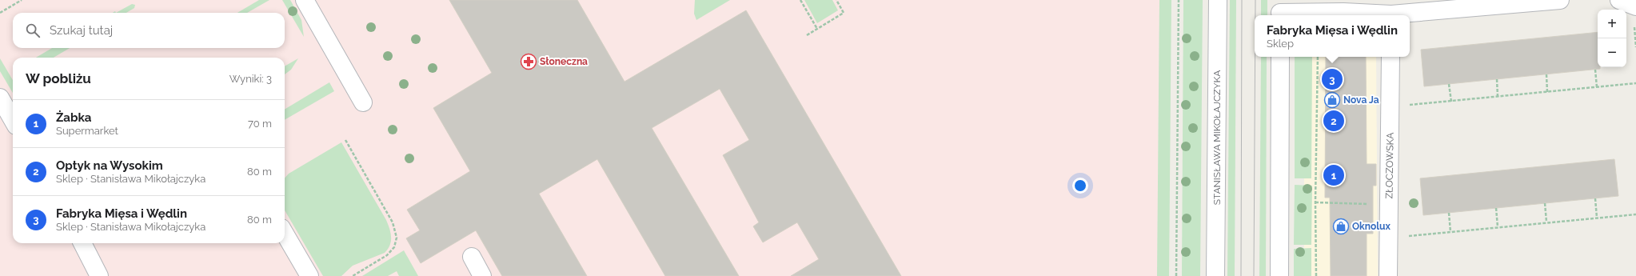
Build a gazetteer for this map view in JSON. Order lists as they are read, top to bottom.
{
  "streets": {
    "street": ["STANISŁAWA MIKOŁAJCZYKA", "ZŁOCZOWSKA"]
  },
  "places": {
    "pharmacy": ["Słoneczna"],
    "shop": ["Nova Ja", "Oknolux"]
  },
  "page": {
    "map_buttons": ["+", "−"],
    "search": "Szukaj tutaj",
    "popup": ["Fabryka Mięsa i Wędlin", "Sklep"],
    "heading": ["W pobliżu", "Wyniki: 3"],
    "pins": ["3", "2", "1"],
    "list": [
      {
        "mark": "1",
        "name": "Żabka",
        "note": "Supermarket",
        "value": "70 m"
      },
      {
        "mark": "2",
        "name": "Optyk na Wysokim",
        "note": "Sklep · Stanisława Mikołajczyka",
        "value": "80 m"
      },
      {
        "mark": "3",
        "name": "Fabryka Mięsa i Wędlin",
        "note": "Sklep · Stanisława Mikołajczyka",
        "value": "80 m"
      }
    ]
  }
}
